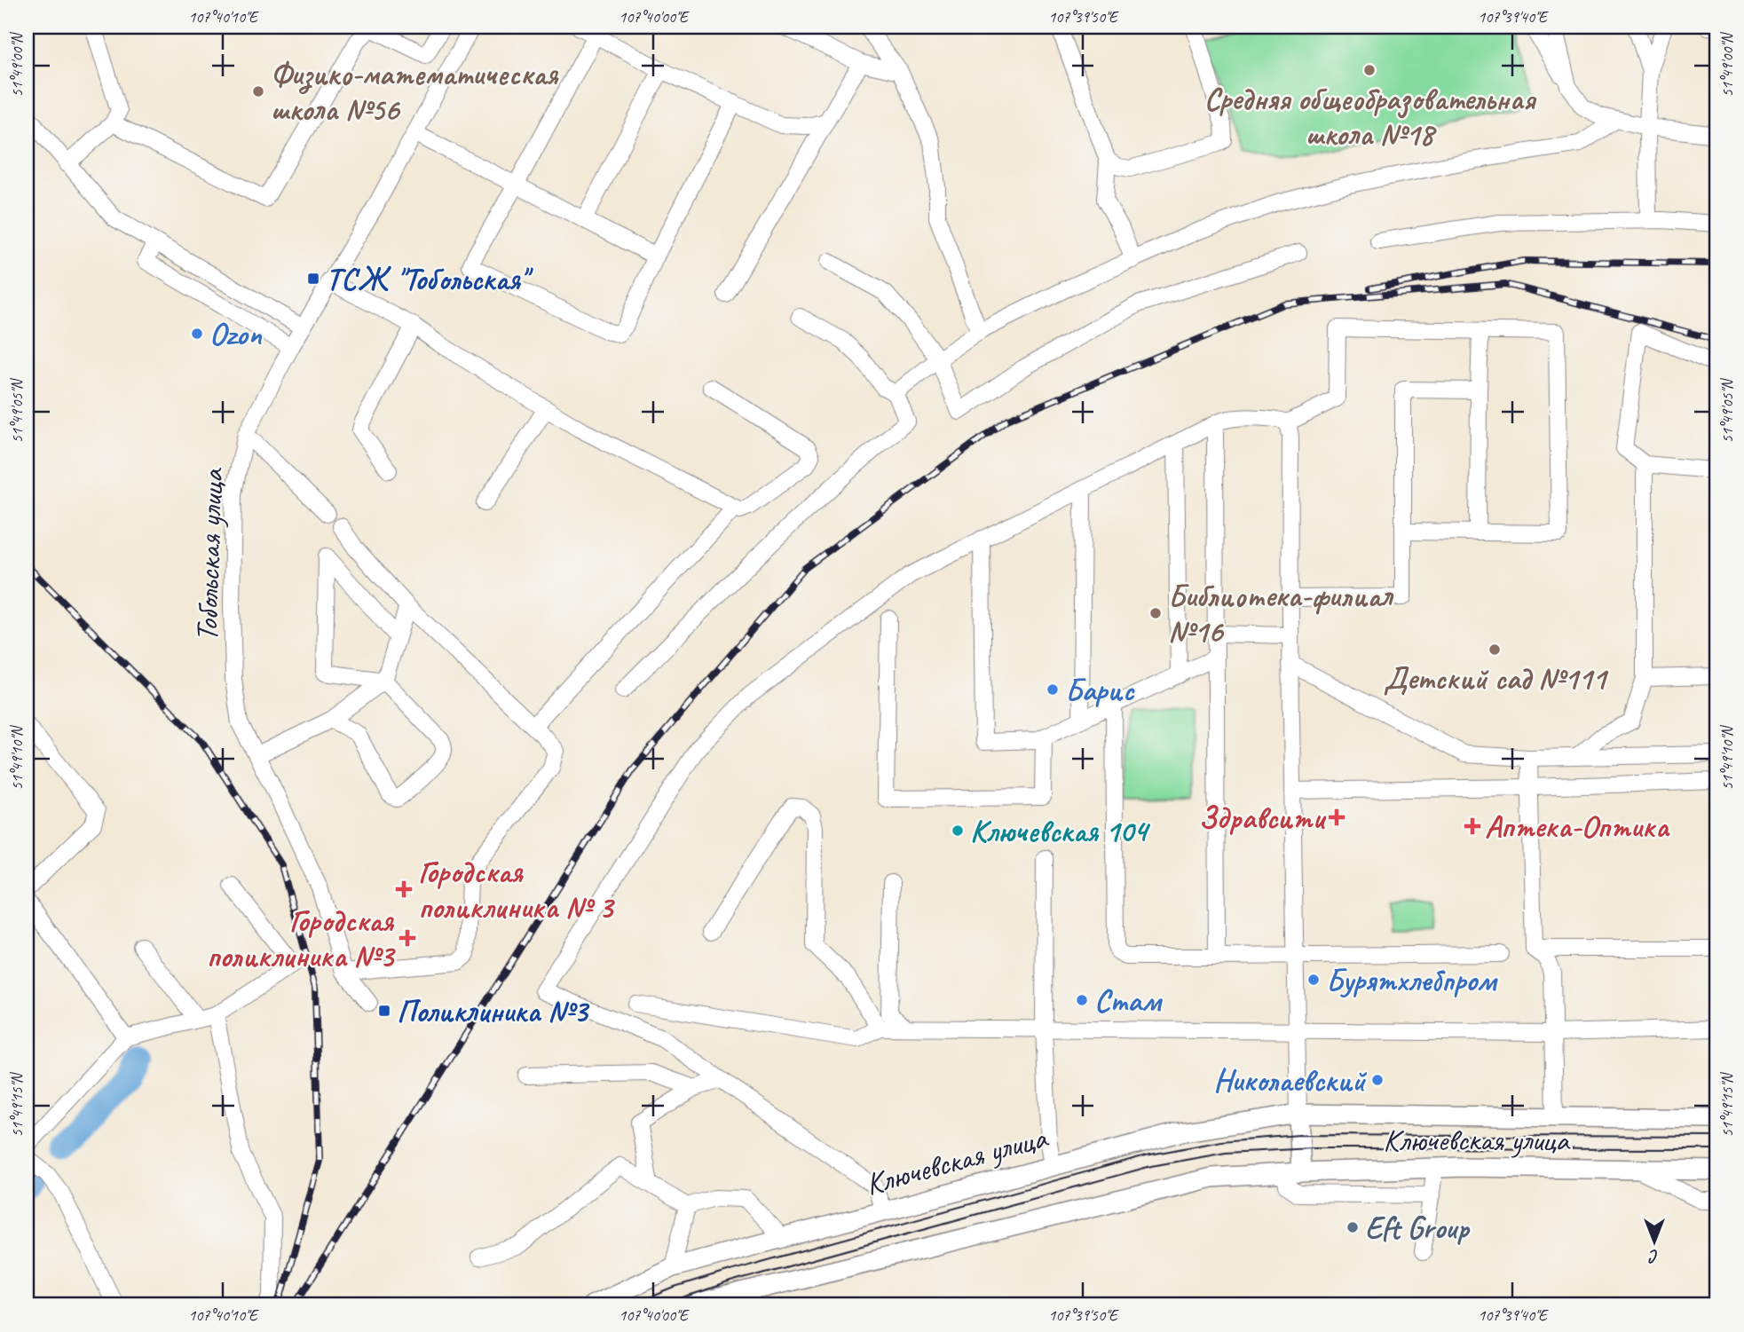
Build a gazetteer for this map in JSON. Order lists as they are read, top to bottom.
{
  "streets": {
    "main road": ["Ключевская улица"],
    "street": ["Тобольская улица"]
  },
  "places": {
    "other": [
      "Средняя общеобразовательная школа №18",
      "Физико-математическая школа №56",
      "Ozon",
      "Библиотека-филиал №16",
      "Детский сад №111",
      "Барис",
      "Ключевская 104",
      "Бурятхлебпром",
      "Стам",
      "Николаевский",
      "Eft Group"
    ],
    "transit": ["ТСЖ \"Тобольская\"", "Поликлиника №3"],
    "health": [
      "Здравсити",
      "Аптека-Оптика",
      "Городская поликлиника № 3",
      "Городская поликлиника №3"
    ]
  },
  "north": "bottom",
  "coordinates": [
    "107°40'10\"E",
    "107°40'00\"E",
    "107°39'50\"E",
    "107°39'40\"E",
    "51°49'00\"N",
    "51°49'05\"N",
    "51°49'10\"N",
    "51°49'15\"N"
  ]
}
